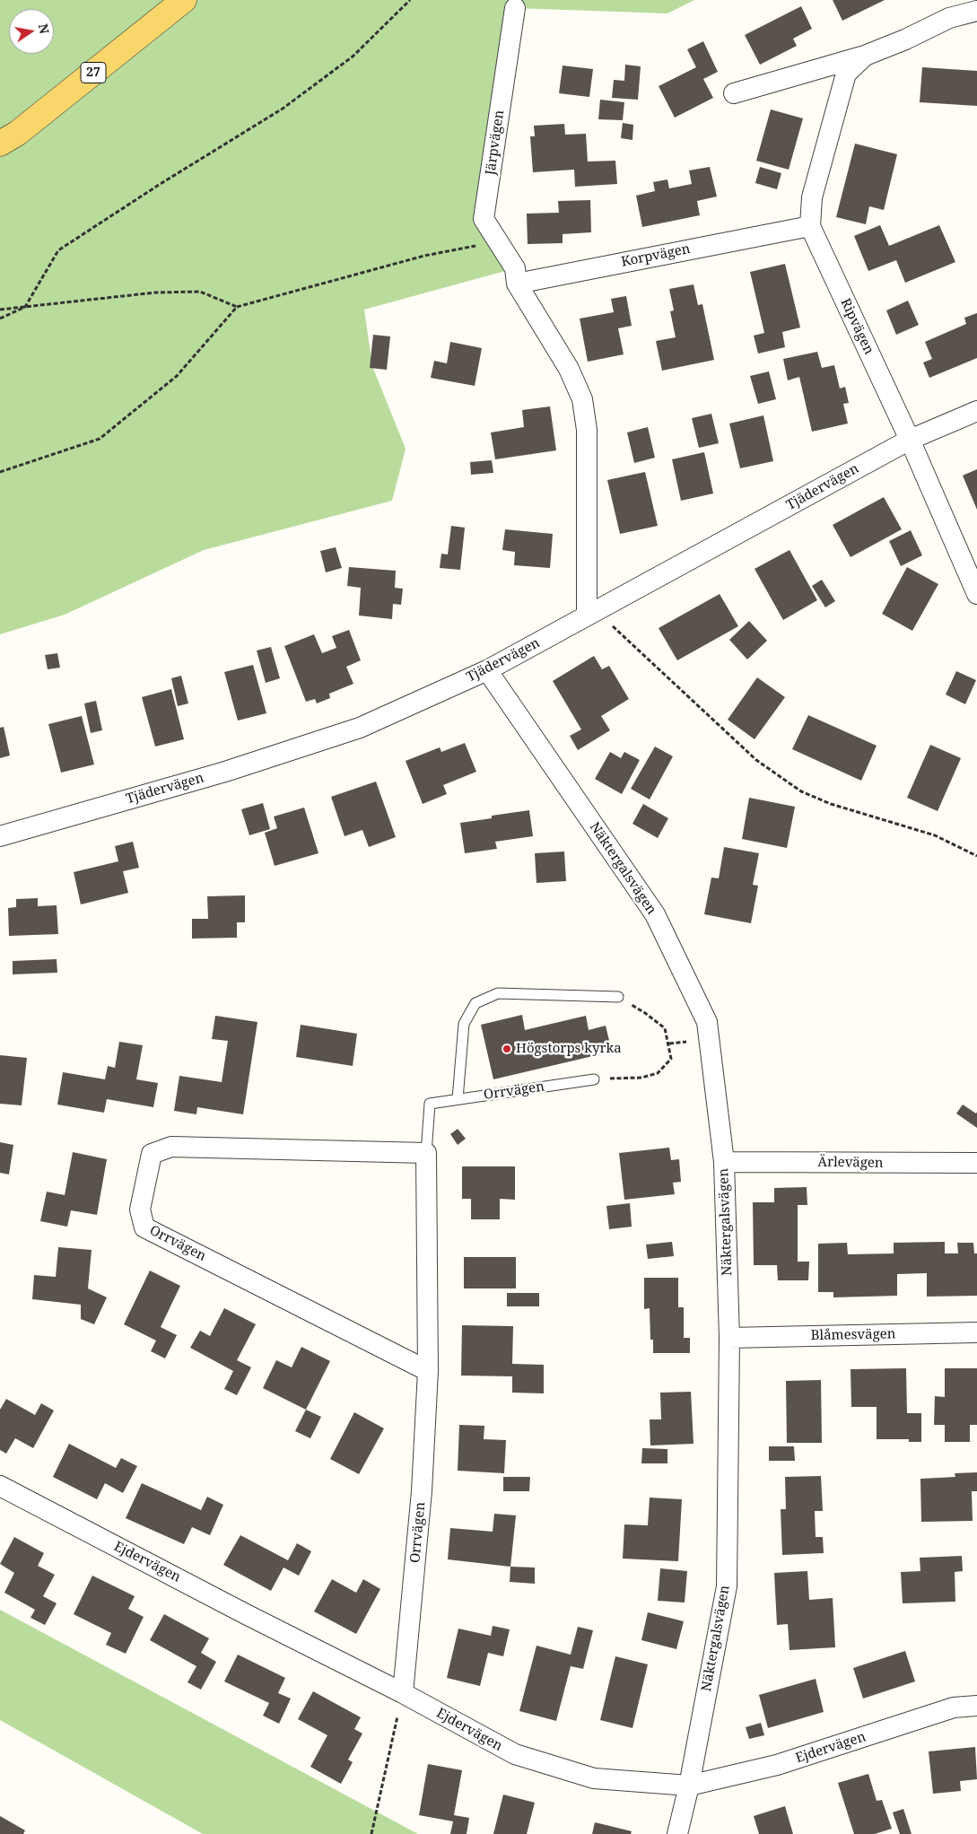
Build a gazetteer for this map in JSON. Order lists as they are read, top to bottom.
{
  "streets": {
    "main road": ["27"],
    "street": [
      "Järpvägen",
      "Korpvägen",
      "Ripvägen",
      "Tjädervägen",
      "Näktergalsvägen",
      "Orrvägen",
      "Ärlevägen",
      "Blåmesvägen",
      "Ejdervägen"
    ]
  },
  "crossings": [
    ["Järpvägen", "Korpvägen"],
    ["Järpvägen", "Tjädervägen"],
    ["Korpvägen", "Ripvägen"],
    ["Ripvägen", "Tjädervägen"],
    ["Tjädervägen", "Näktergalsvägen"],
    ["Näktergalsvägen", "Ärlevägen"],
    ["Näktergalsvägen", "Blåmesvägen"],
    ["Näktergalsvägen", "Ejdervägen"],
    ["Orrvägen", "Ejdervägen"]
  ],
  "places": ["Högstorps kyrka"],
  "north": "right"
}
